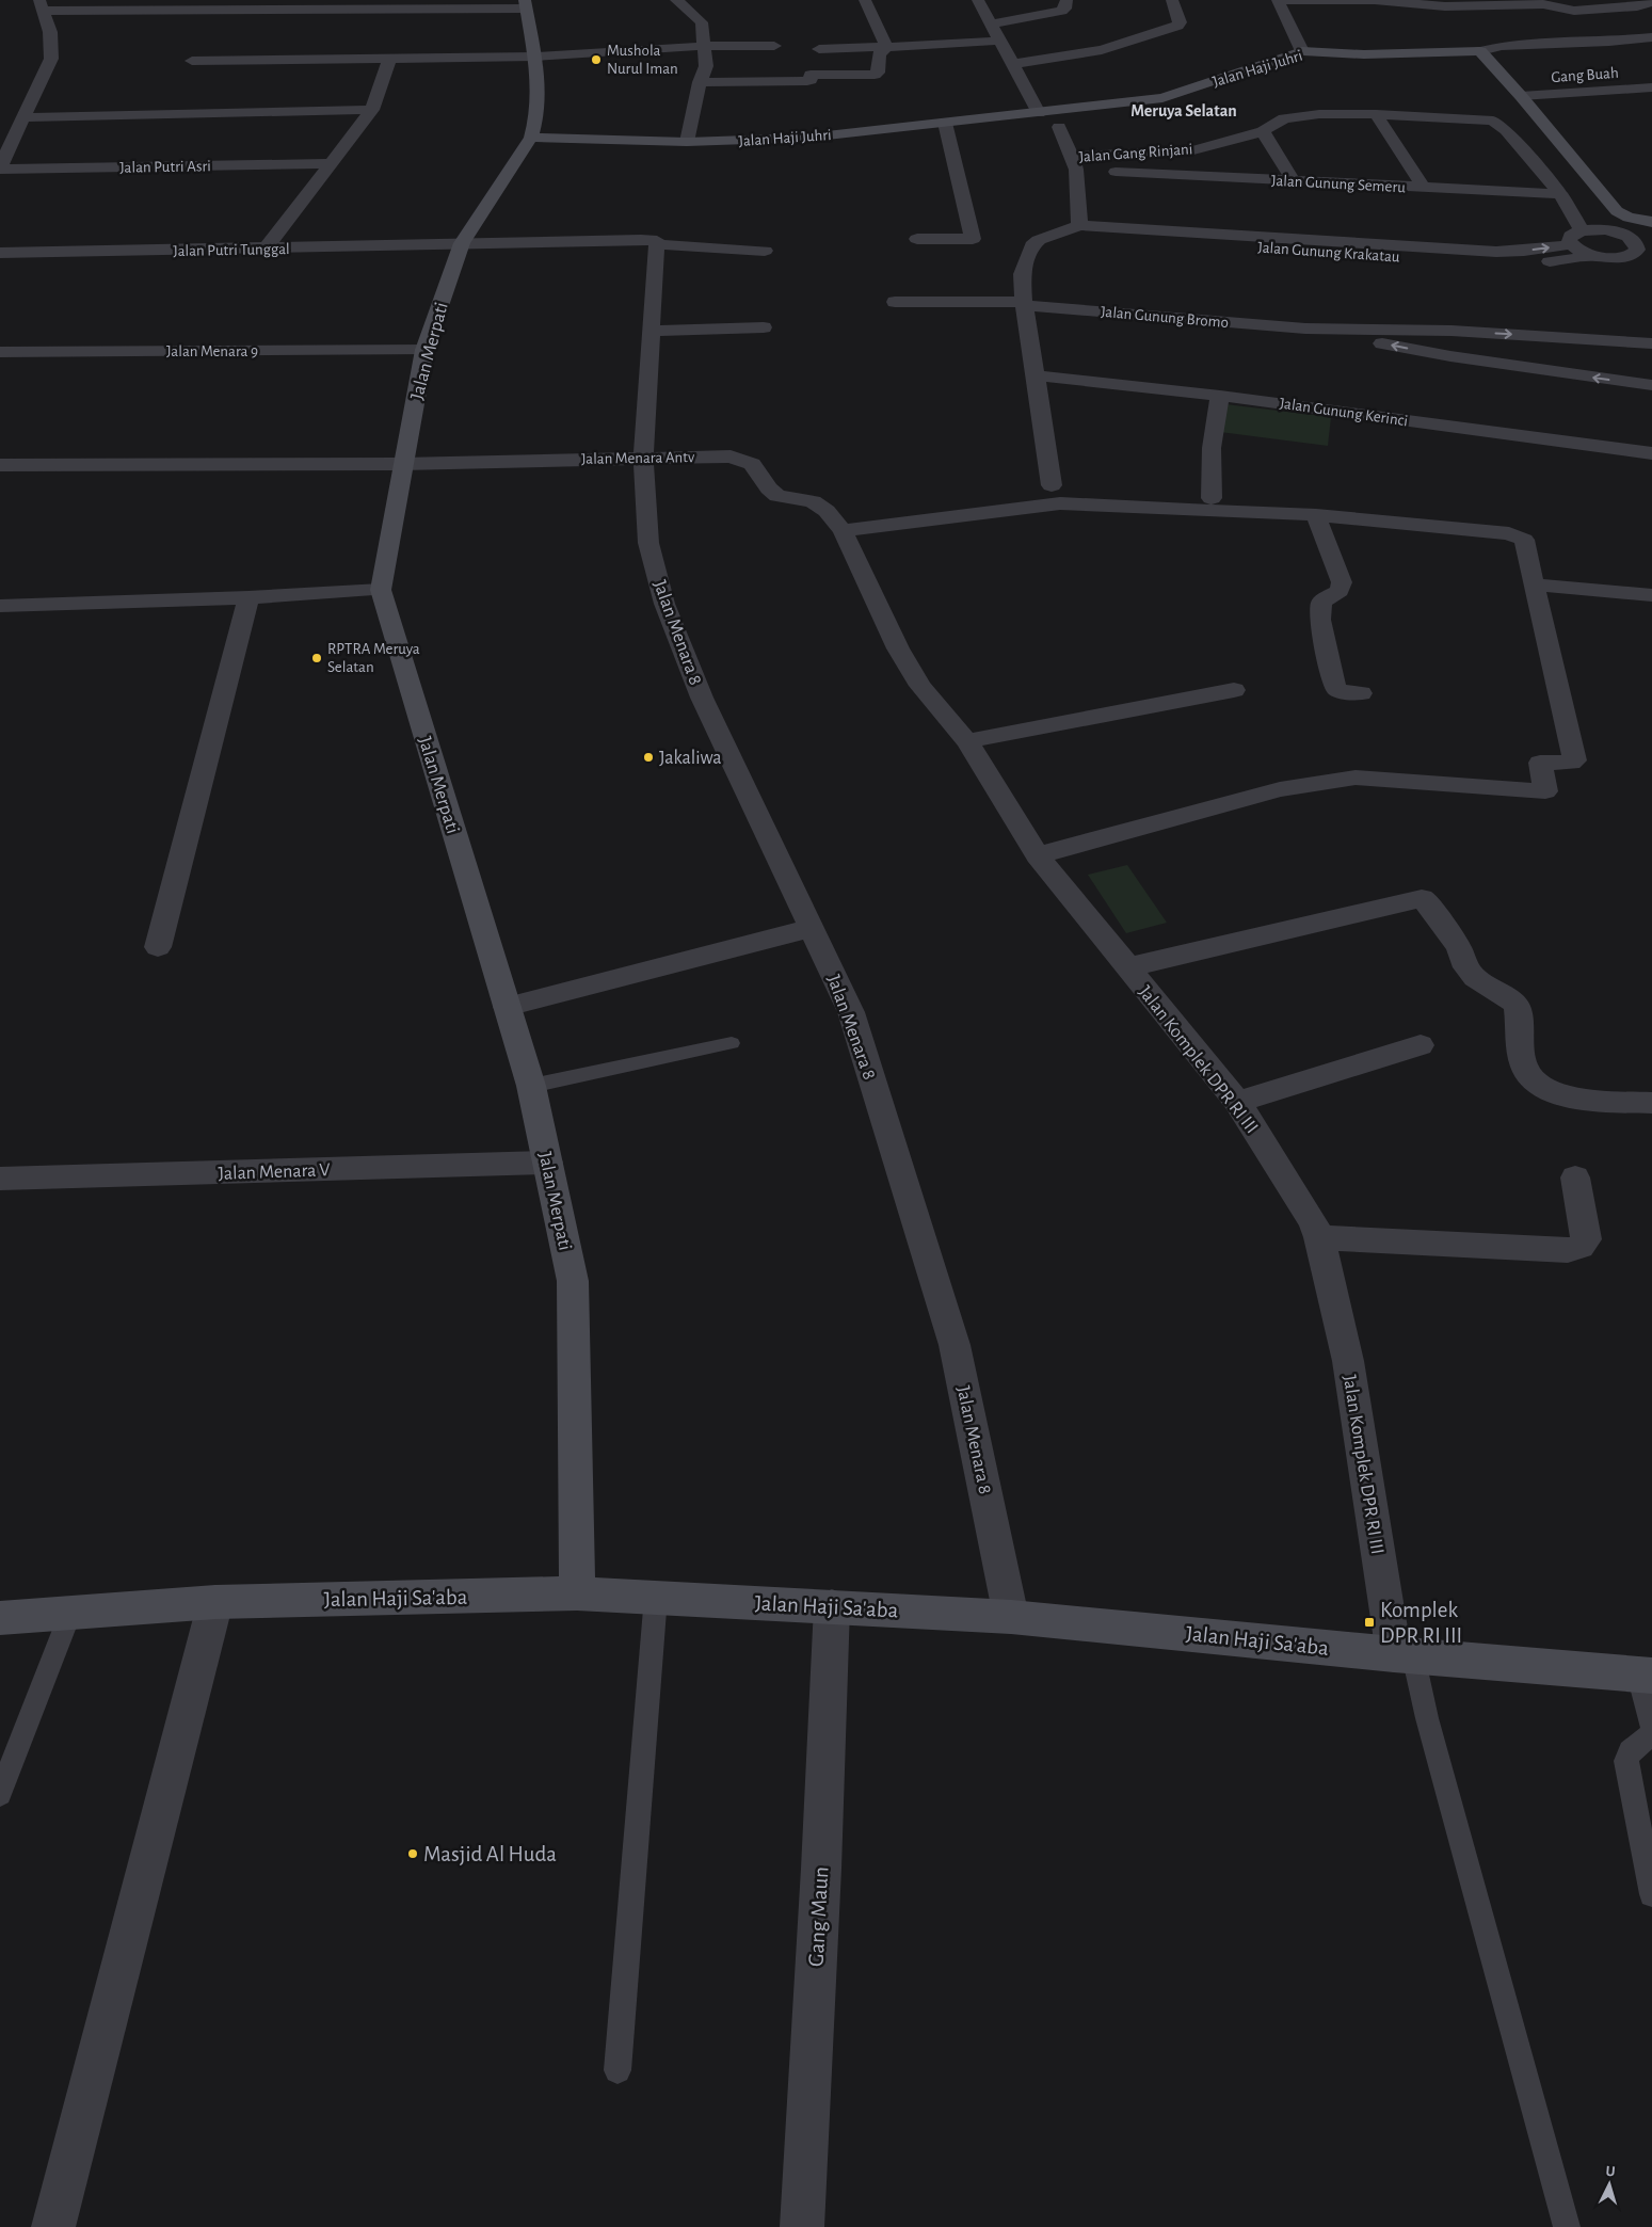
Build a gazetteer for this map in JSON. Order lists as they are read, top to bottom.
{
  "streets": {
    "street": [
      "Jalan Haji Juhri",
      "Gang Buah",
      "Jalan Gang Rinjani",
      "Jalan Putri Asri",
      "Jalan Gunung Semeru",
      "Jalan Putri Tunggal",
      "Jalan Gunung Krakatau",
      "Jalan Gunung Bromo",
      "Jalan Menara 9",
      "Jalan Merpati",
      "Jalan Gunung Kerinci",
      "Jalan Menara Antv",
      "Jalan Menara 8",
      "Jalan Komplek DPR RI III",
      "Jalan Menara V",
      "Jalan Haji Sa'aba",
      "Gang Maun"
    ]
  },
  "crossings": [
    ["Jalan Haji Juhri", "Jalan Merpati"],
    ["Jalan Gang Rinjani", "Jalan Gunung Semeru"],
    ["Jalan Gang Rinjani", "Jalan Gunung Krakatau"],
    ["Jalan Putri Tunggal", "Jalan Merpati"],
    ["Jalan Putri Tunggal", "Jalan Menara 8"],
    ["Jalan Menara 9", "Jalan Merpati"],
    ["Jalan Merpati", "Jalan Menara Antv"],
    ["Jalan Merpati", "Jalan Menara V"],
    ["Jalan Merpati", "Jalan Haji Sa'aba"],
    ["Jalan Menara Antv", "Jalan Menara 8"],
    ["Jalan Menara Antv", "Jalan Komplek DPR RI III"],
    ["Jalan Menara 8", "Jalan Haji Sa'aba"],
    ["Jalan Komplek DPR RI III", "Jalan Haji Sa'aba"],
    ["Jalan Haji Sa'aba", "Gang Maun"]
  ],
  "districts": ["Meruya Selatan"],
  "places": {
    "other": [
      "Mushola Nurul Iman",
      "RPTRA Meruya Selatan",
      "Jakaliwa",
      "Masjid Al Huda"
    ],
    "transit": ["Komplek DPR RI III"]
  },
  "north": "top"
}
